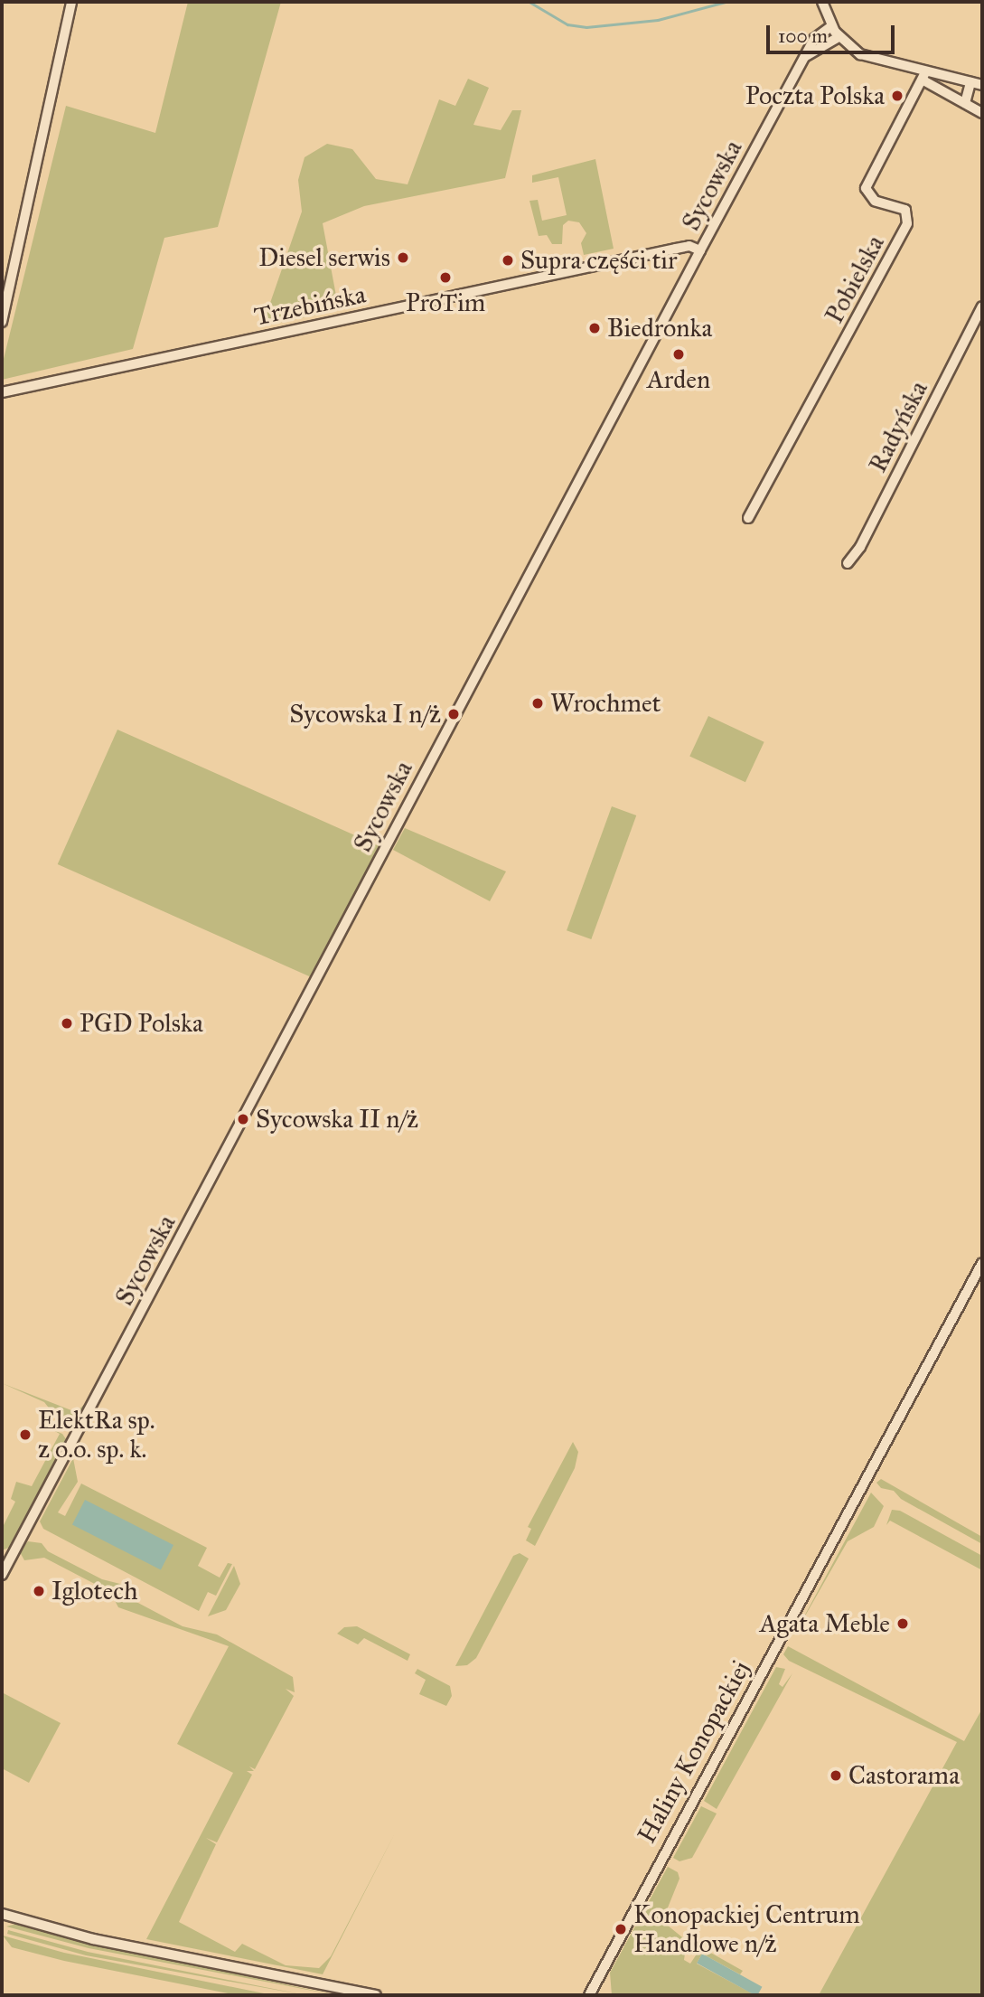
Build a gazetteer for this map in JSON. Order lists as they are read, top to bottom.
{
  "streets": {
    "street": [
      "Sycowska",
      "Pobielska",
      "Trzebińska",
      "Radyńska",
      "Haliny Konopackiej"
    ]
  },
  "crossings": [
    ["Sycowska", "Trzebińska"]
  ],
  "places": [
    "Poczta Polska",
    "Diesel serwis",
    "Supra części tir",
    "ProTim",
    "Biedronka",
    "Arden",
    "Wrochmet",
    "Sycowska I n/ż",
    "PGD Polska",
    "Sycowska II n/ż",
    "ElektRa sp. z o.o. sp. k.",
    "Iglotech",
    "Agata Meble",
    "Castorama",
    "Konopackiej Centrum Handlowe n/ż"
  ],
  "scale_bar": "100 m"
}
